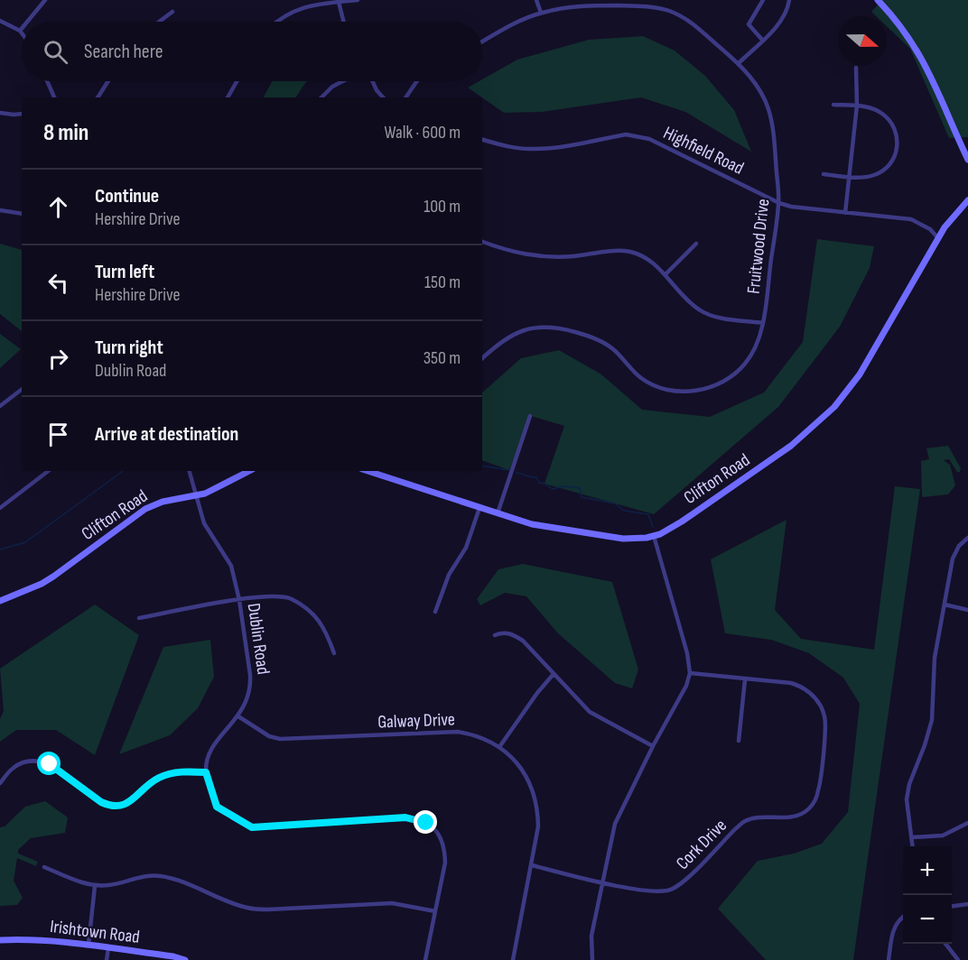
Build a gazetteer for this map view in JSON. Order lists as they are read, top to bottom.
{
  "streets": {
    "main road": ["Clifton Road", "Irishtown Road"],
    "street": [
      "Highfield Road",
      "Fruitwood Drive",
      "Dublin Road",
      "Galway Drive",
      "Cork Drive"
    ]
  },
  "crossings": [
    ["Highfield Road", "Fruitwood Drive"],
    ["Highfield Road", "Clifton Road"],
    ["Clifton Road", "Dublin Road"],
    ["Dublin Road", "Galway Drive"],
    ["Galway Drive", "Cork Drive"]
  ],
  "north": "right",
  "page": {
    "search": "Search here",
    "heading": ["8 min", "Walk · 600 m"],
    "list": [
      ["Continue", "Hershire Drive", "100 m"],
      ["Turn left", "Hershire Drive", "150 m"],
      ["Turn right", "Dublin Road", "350 m"],
      "Arrive at destination"
    ],
    "map_buttons": ["+", "−"]
  }
}
